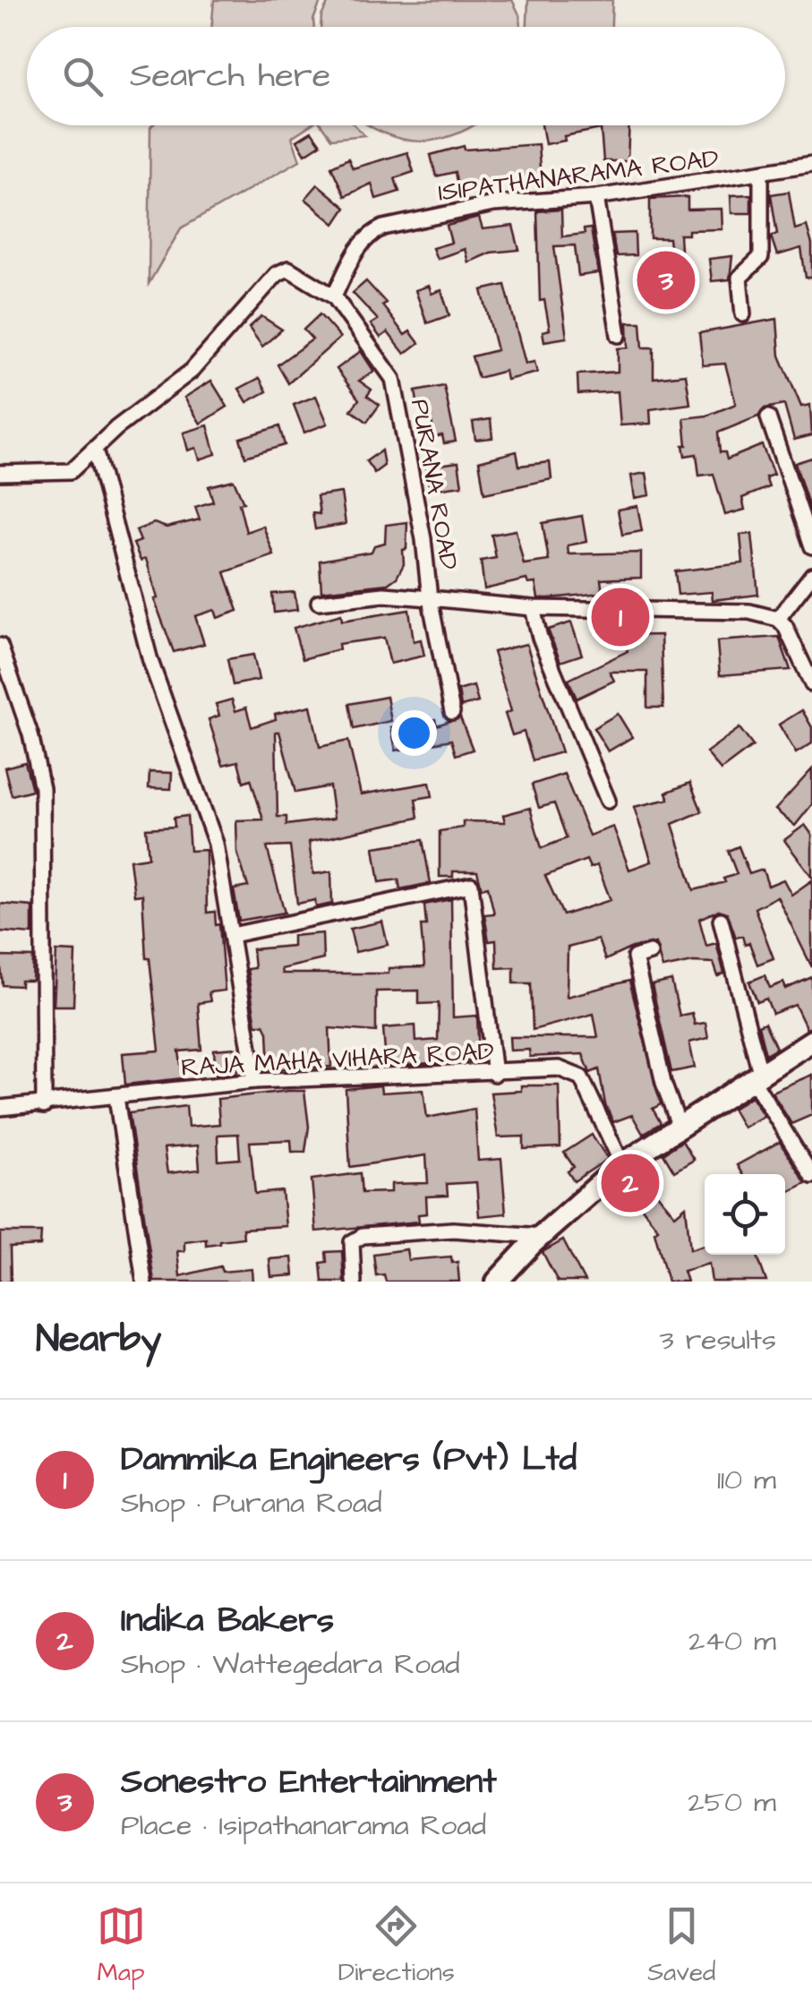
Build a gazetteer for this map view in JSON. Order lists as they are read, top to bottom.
{
  "streets": {
    "street": ["ISIPATHANARAMA ROAD", "PURANA ROAD", "RAJA MAHA VIHARA ROAD"]
  },
  "crossings": [
    ["ISIPATHANARAMA ROAD", "PURANA ROAD"]
  ],
  "page": {
    "search": "Search here",
    "pins": ["3", "1", "2"],
    "heading": ["Nearby", "3 results"],
    "list": [
      {
        "mark": "1",
        "name": "Dammika Engineers (Pvt) Ltd",
        "note": "Shop · Purana Road",
        "value": "110 m"
      },
      {
        "mark": "2",
        "name": "Indika Bakers",
        "note": "Shop · Wattegedara Road",
        "value": "240 m"
      },
      {
        "mark": "3",
        "name": "Sonestro Entertainment",
        "note": "Place · Isipathanarama Road",
        "value": "250 m"
      }
    ],
    "nav": ["Map", "Directions", "Saved"]
  }
}
